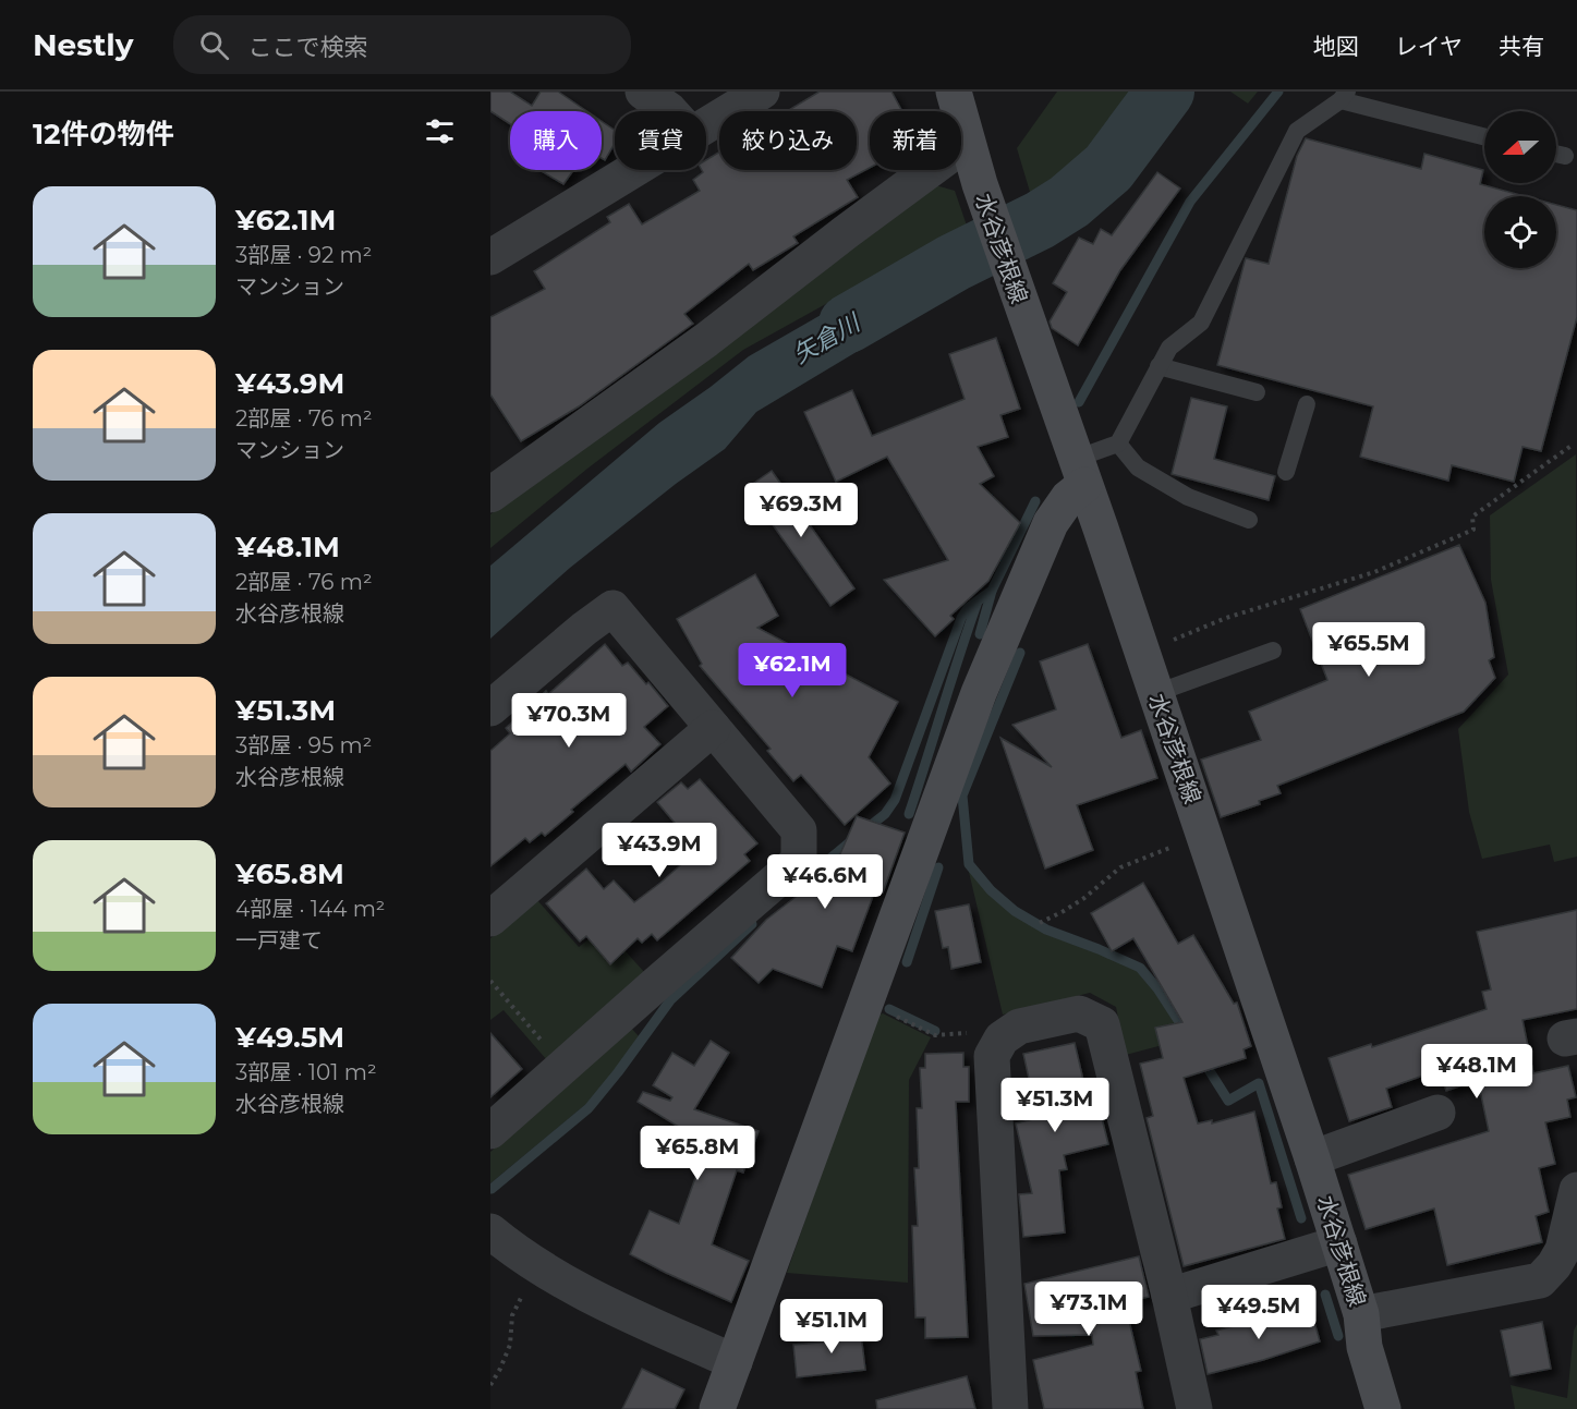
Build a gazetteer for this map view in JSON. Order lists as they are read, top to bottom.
{
  "streets": {
    "main road": ["水谷彦根線"]
  },
  "water": ["矢倉川"],
  "north": "left",
  "page": {
    "header": "Nestly",
    "search": "ここで検索",
    "nav": ["地図", "レイヤ", "共有"],
    "heading": "12件の物件",
    "chip": [
      "購入",
      "賃貸",
      "絞り込み",
      "新着"
    ],
    "list": [
      {
        "name": "¥62.1M",
        "note": "3部屋 · 92 m² · マンション"
      },
      {
        "name": "¥43.9M",
        "note": "2部屋 · 76 m² · マンション"
      },
      {
        "name": "¥48.1M",
        "note": "2部屋 · 76 m² · 水谷彦根線"
      },
      {
        "name": "¥51.3M",
        "note": "3部屋 · 95 m² · 水谷彦根線"
      },
      {
        "name": "¥65.8M",
        "note": "4部屋 · 144 m² · 一戸建て"
      },
      {
        "name": "¥49.5M",
        "note": "3部屋 · 101 m² · 水谷彦根線"
      }
    ],
    "price": [
      "¥69.3M",
      "¥65.5M",
      "¥62.1M",
      "¥70.3M",
      "¥43.9M",
      "¥46.6M",
      "¥48.1M",
      "¥51.3M",
      "¥65.8M",
      "¥73.1M",
      "¥49.5M",
      "¥51.1M"
    ]
  }
}
